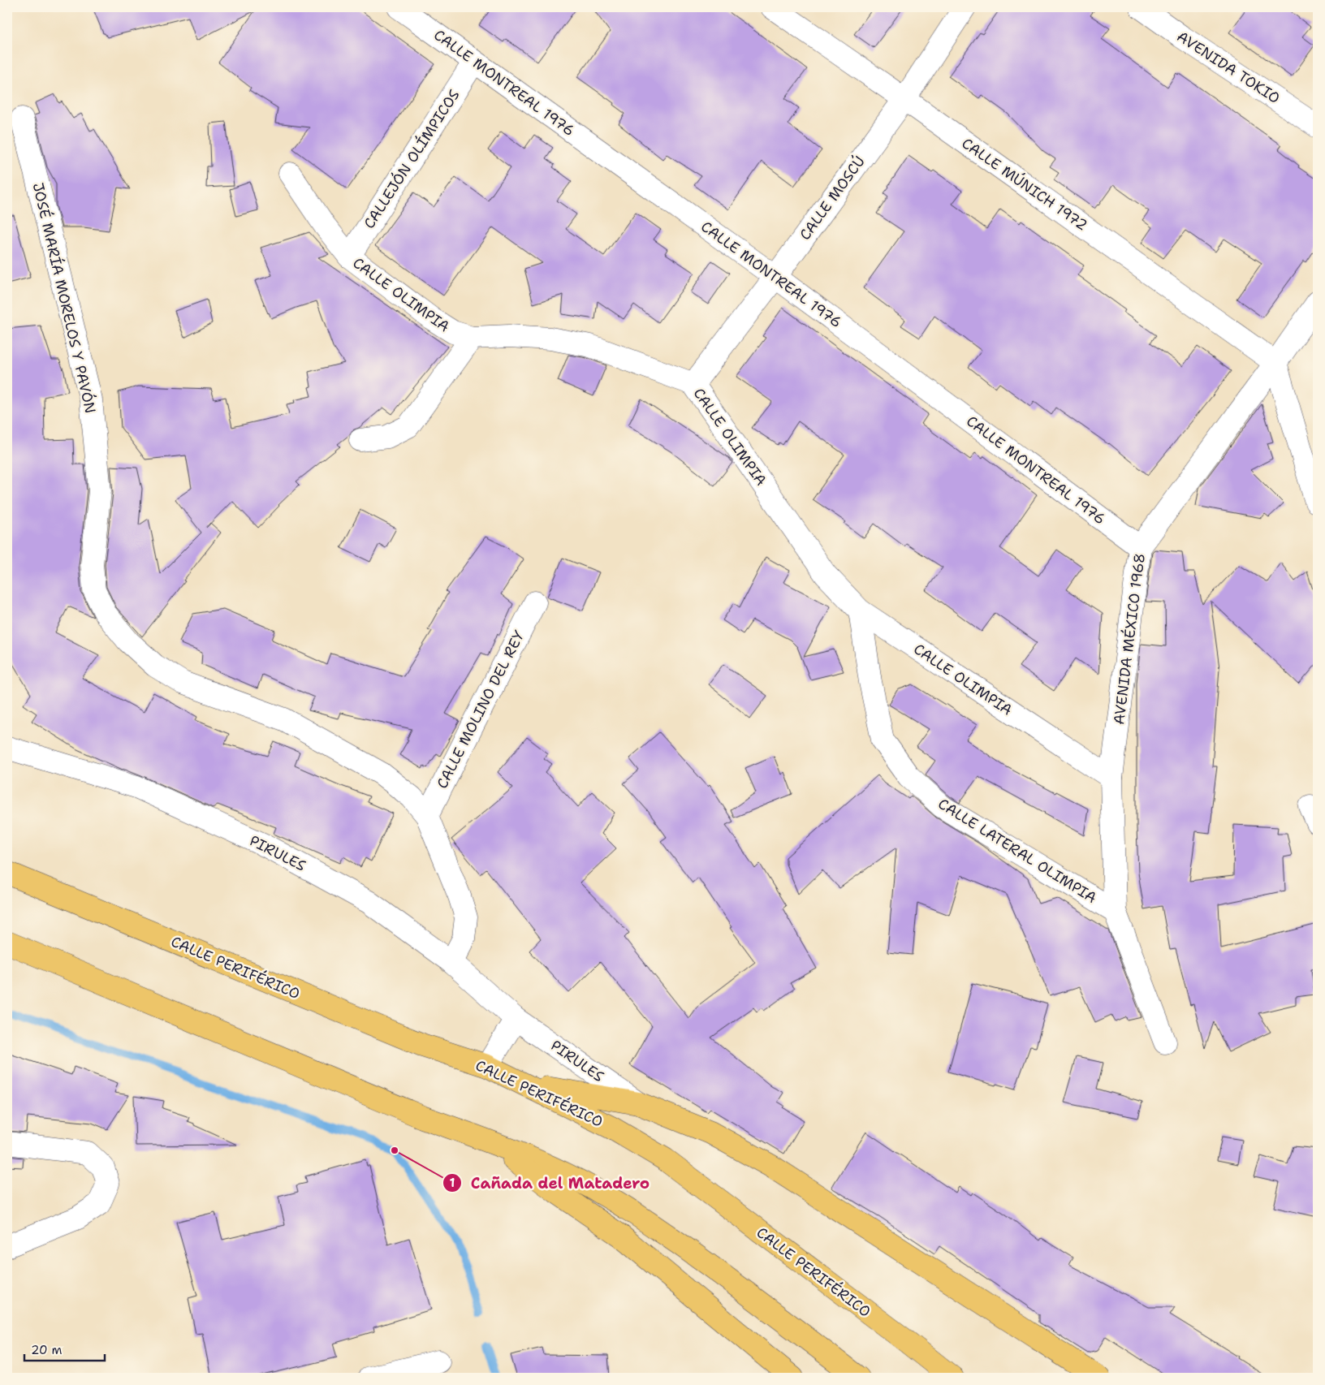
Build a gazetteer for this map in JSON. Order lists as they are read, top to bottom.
{
  "streets": {
    "highway": ["CALLE PERIFÉRICO"],
    "street": [
      "AVENIDA TOKIO",
      "CALLE MONTREAL 1976",
      "CALLEJÓN OLÍMPICOS",
      "CALLE MÚNICH 1972",
      "CALLE MOSCÚ",
      "CALLE OLIMPIA",
      "JOSÉ MARÍA MORELOS Y PAVÓN",
      "AVENIDA MÉXICO 1968",
      "CALLE MOLINO DEL REY",
      "CALLE LATERAL OLIMPIA",
      "PIRULES"
    ]
  },
  "crossings": [
    ["CALLE MONTREAL 1976", "CALLEJÓN OLÍMPICOS"],
    ["CALLE MONTREAL 1976", "CALLE MOSCÚ"],
    ["CALLE MONTREAL 1976", "AVENIDA MÉXICO 1968"],
    ["CALLEJÓN OLÍMPICOS", "CALLE OLIMPIA"],
    ["CALLE MÚNICH 1972", "CALLE MOSCÚ"],
    ["CALLE MÚNICH 1972", "AVENIDA MÉXICO 1968"],
    ["CALLE MOSCÚ", "CALLE OLIMPIA"],
    ["CALLE OLIMPIA", "AVENIDA MÉXICO 1968"],
    ["CALLE OLIMPIA", "CALLE LATERAL OLIMPIA"],
    ["JOSÉ MARÍA MORELOS Y PAVÓN", "CALLE MOLINO DEL REY"],
    ["JOSÉ MARÍA MORELOS Y PAVÓN", "PIRULES"],
    ["AVENIDA MÉXICO 1968", "CALLE LATERAL OLIMPIA"]
  ],
  "places": ["Cañada del Matadero"],
  "scale_bar": "20 m"
}
